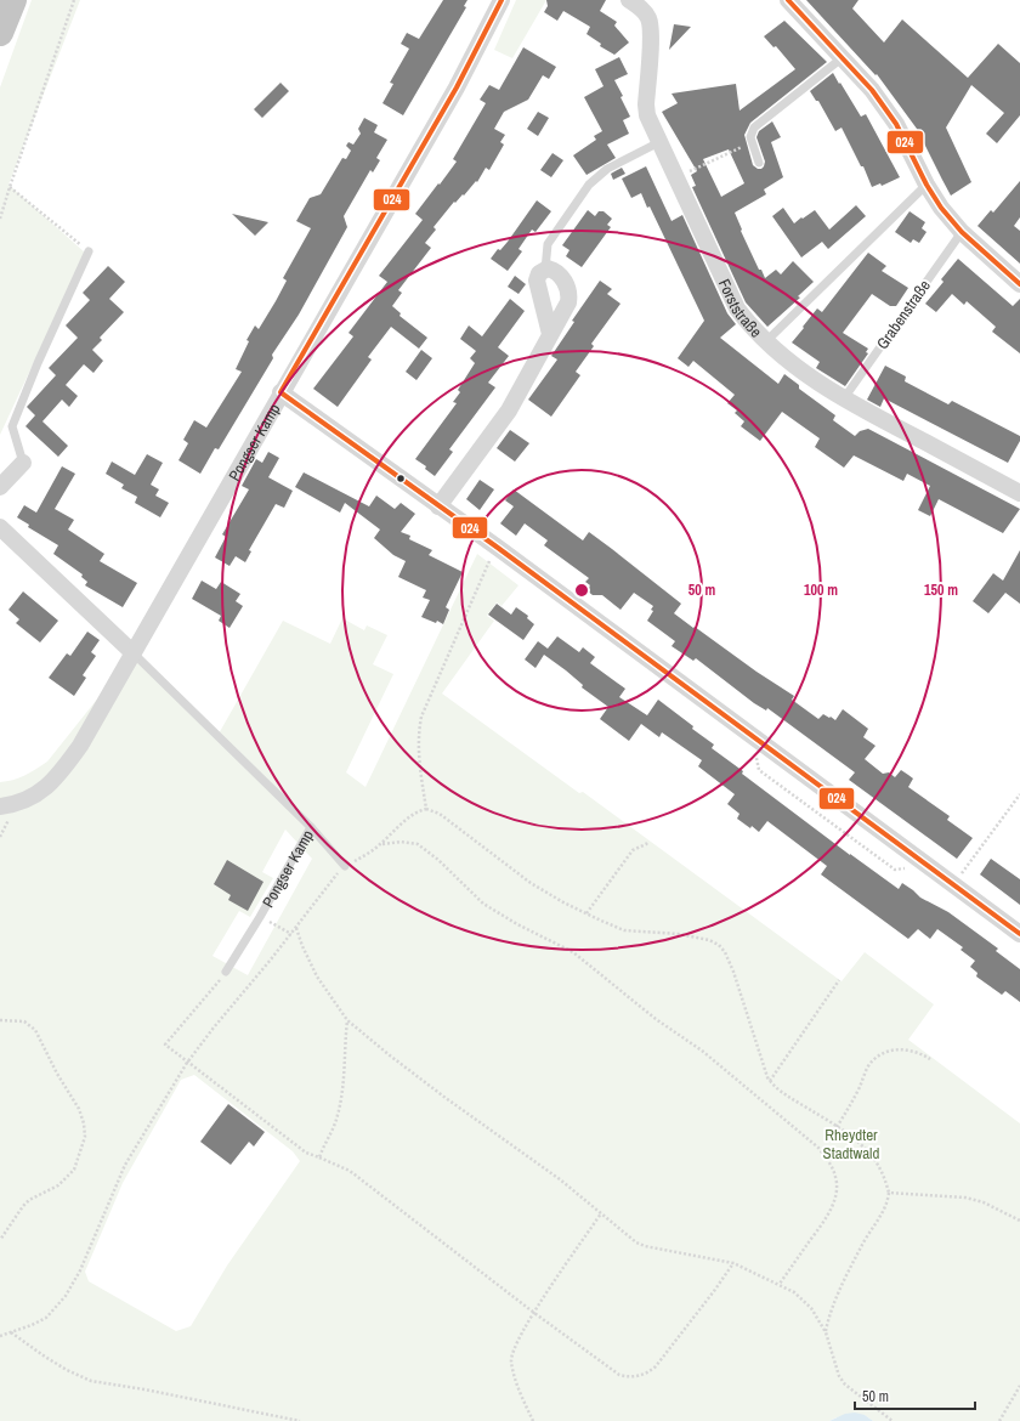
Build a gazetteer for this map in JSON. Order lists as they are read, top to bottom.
{
  "streets": {
    "street": ["Forststraße", "Pongser Kamp"],
    "lane": ["Grabenstraße"]
  },
  "crossings": [
    ["Forststraße", "Grabenstraße"]
  ],
  "parks": ["Rheydter Stadtwald"],
  "lines": ["transit line 024"],
  "scale_bar": "50 m",
  "rings": ["50 m", "100 m", "150 m"]
}
